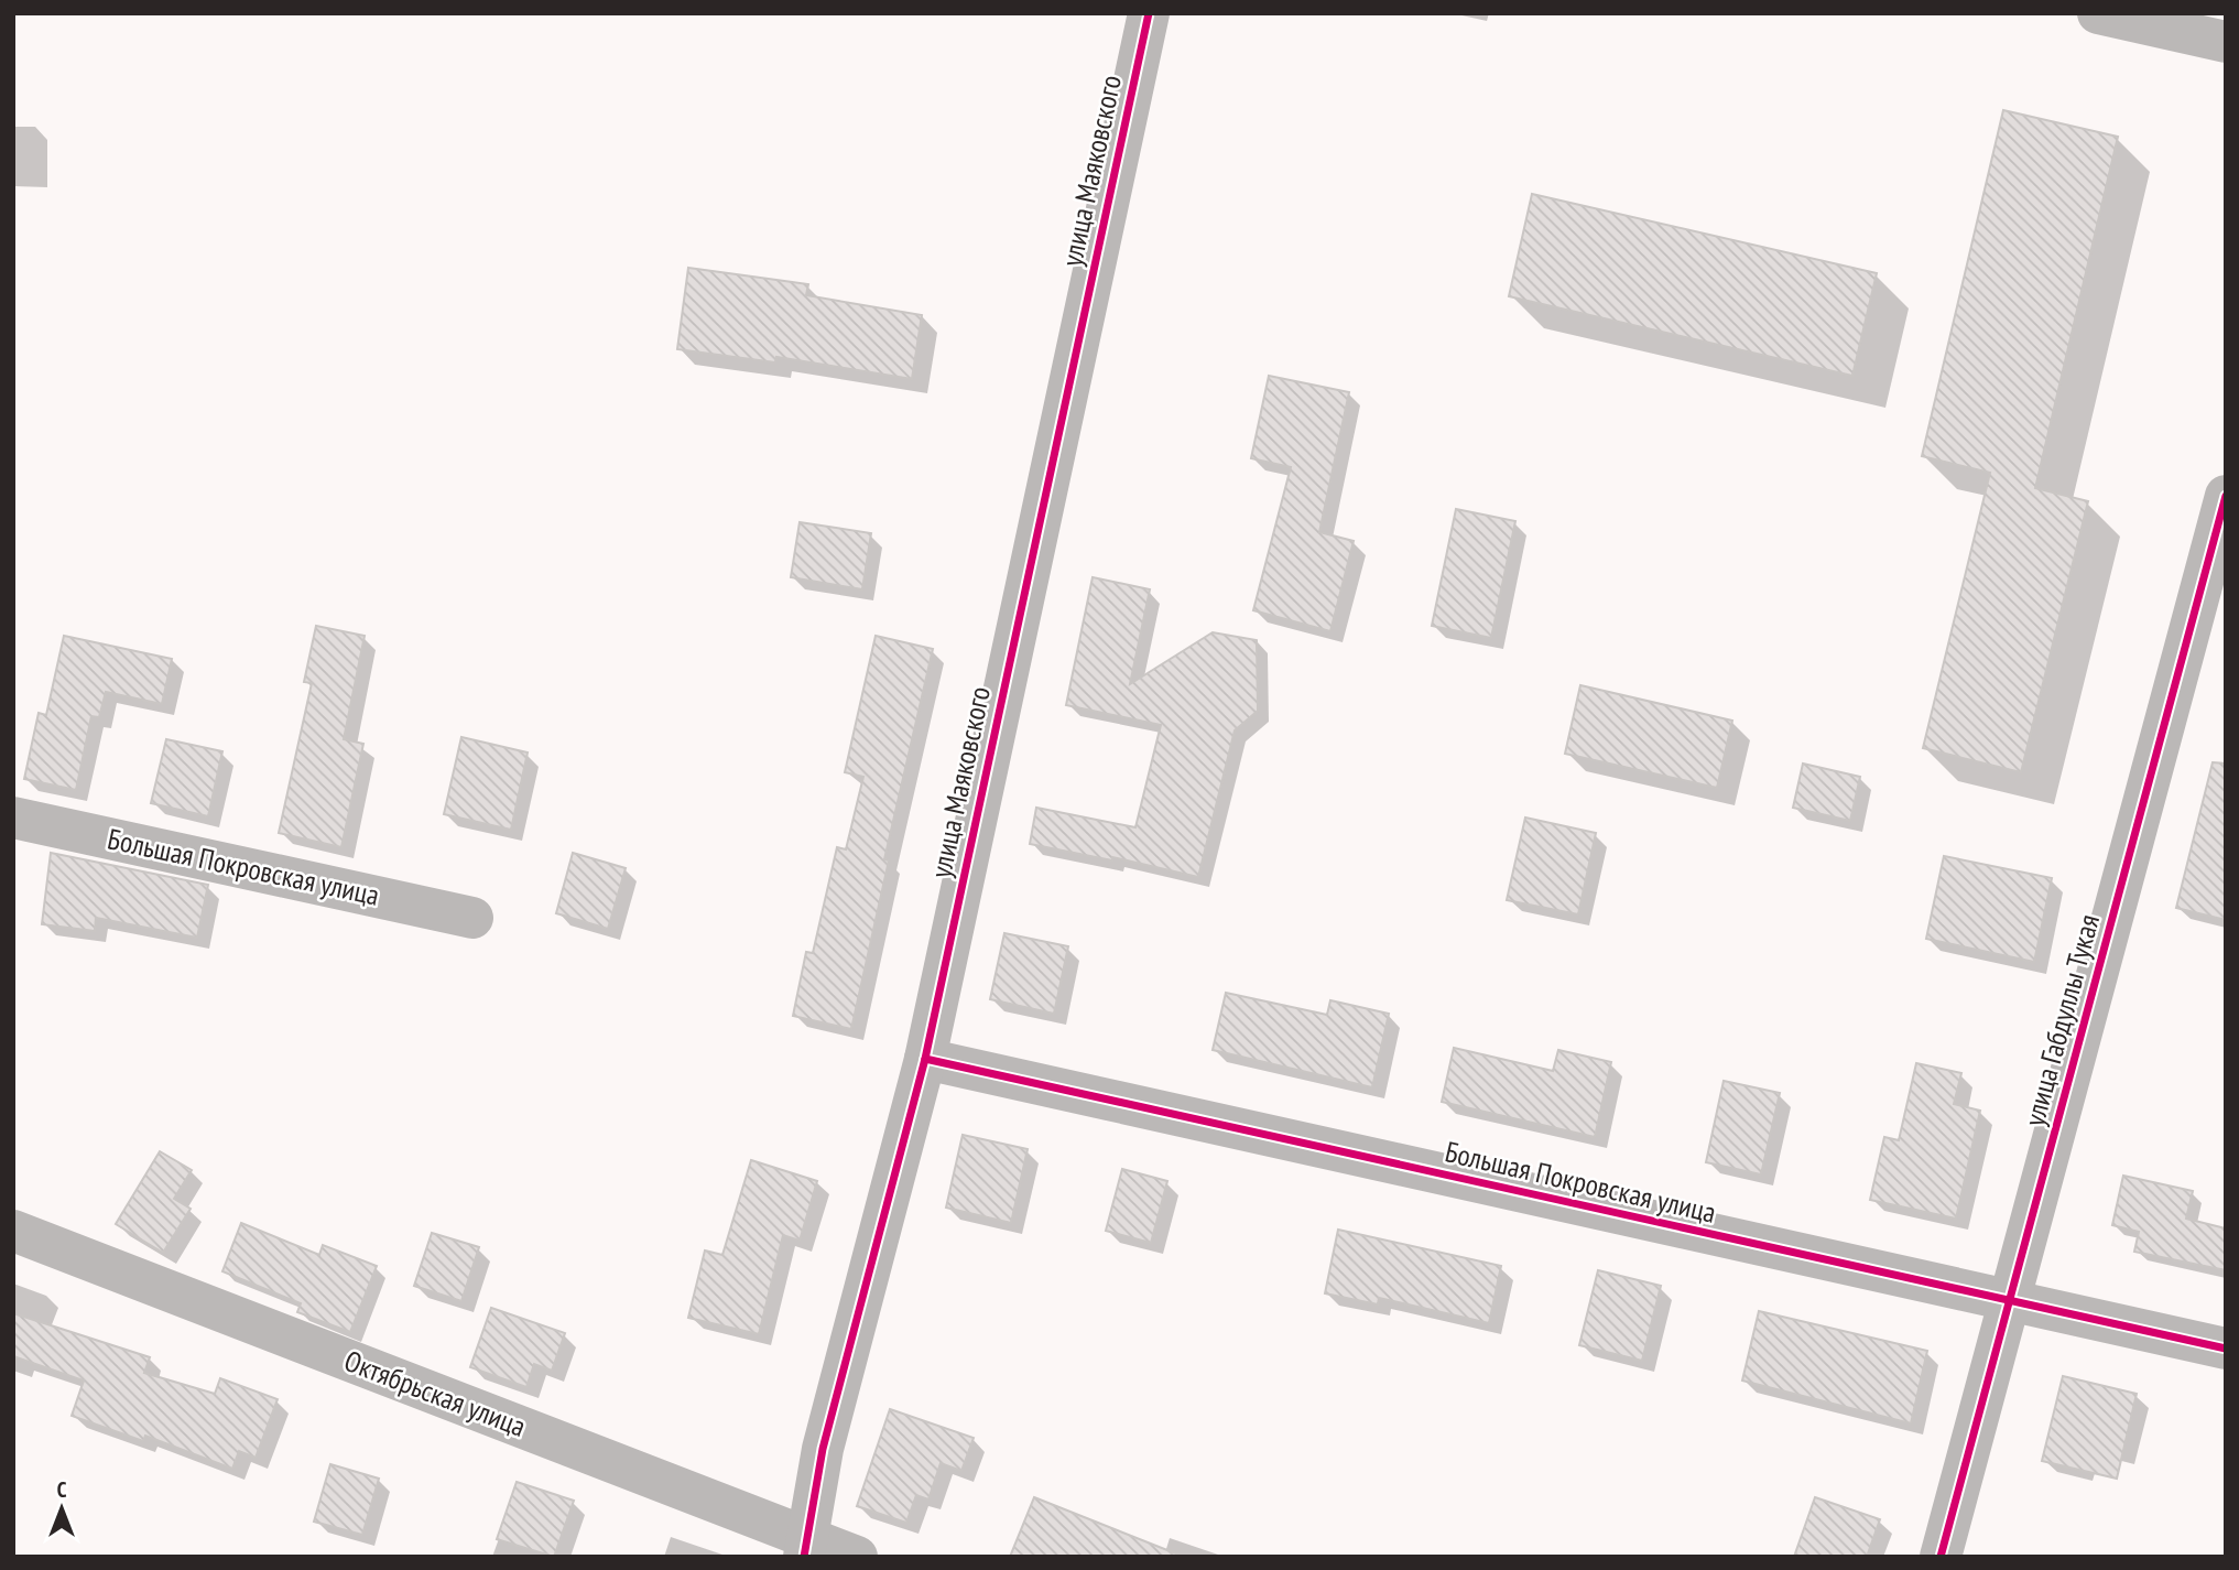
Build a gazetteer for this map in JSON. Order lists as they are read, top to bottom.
{
  "streets": {
    "street": [
      "улица Маяковского",
      "Большая Покровская улица",
      "улица Габдуллы Тукая",
      "Октябрьская улица"
    ]
  },
  "crossings": [
    ["улица Маяковского", "Большая Покровская улица"],
    ["улица Маяковского", "Октябрьская улица"],
    ["Большая Покровская улица", "улица Габдуллы Тукая"]
  ],
  "north": "top"
}
